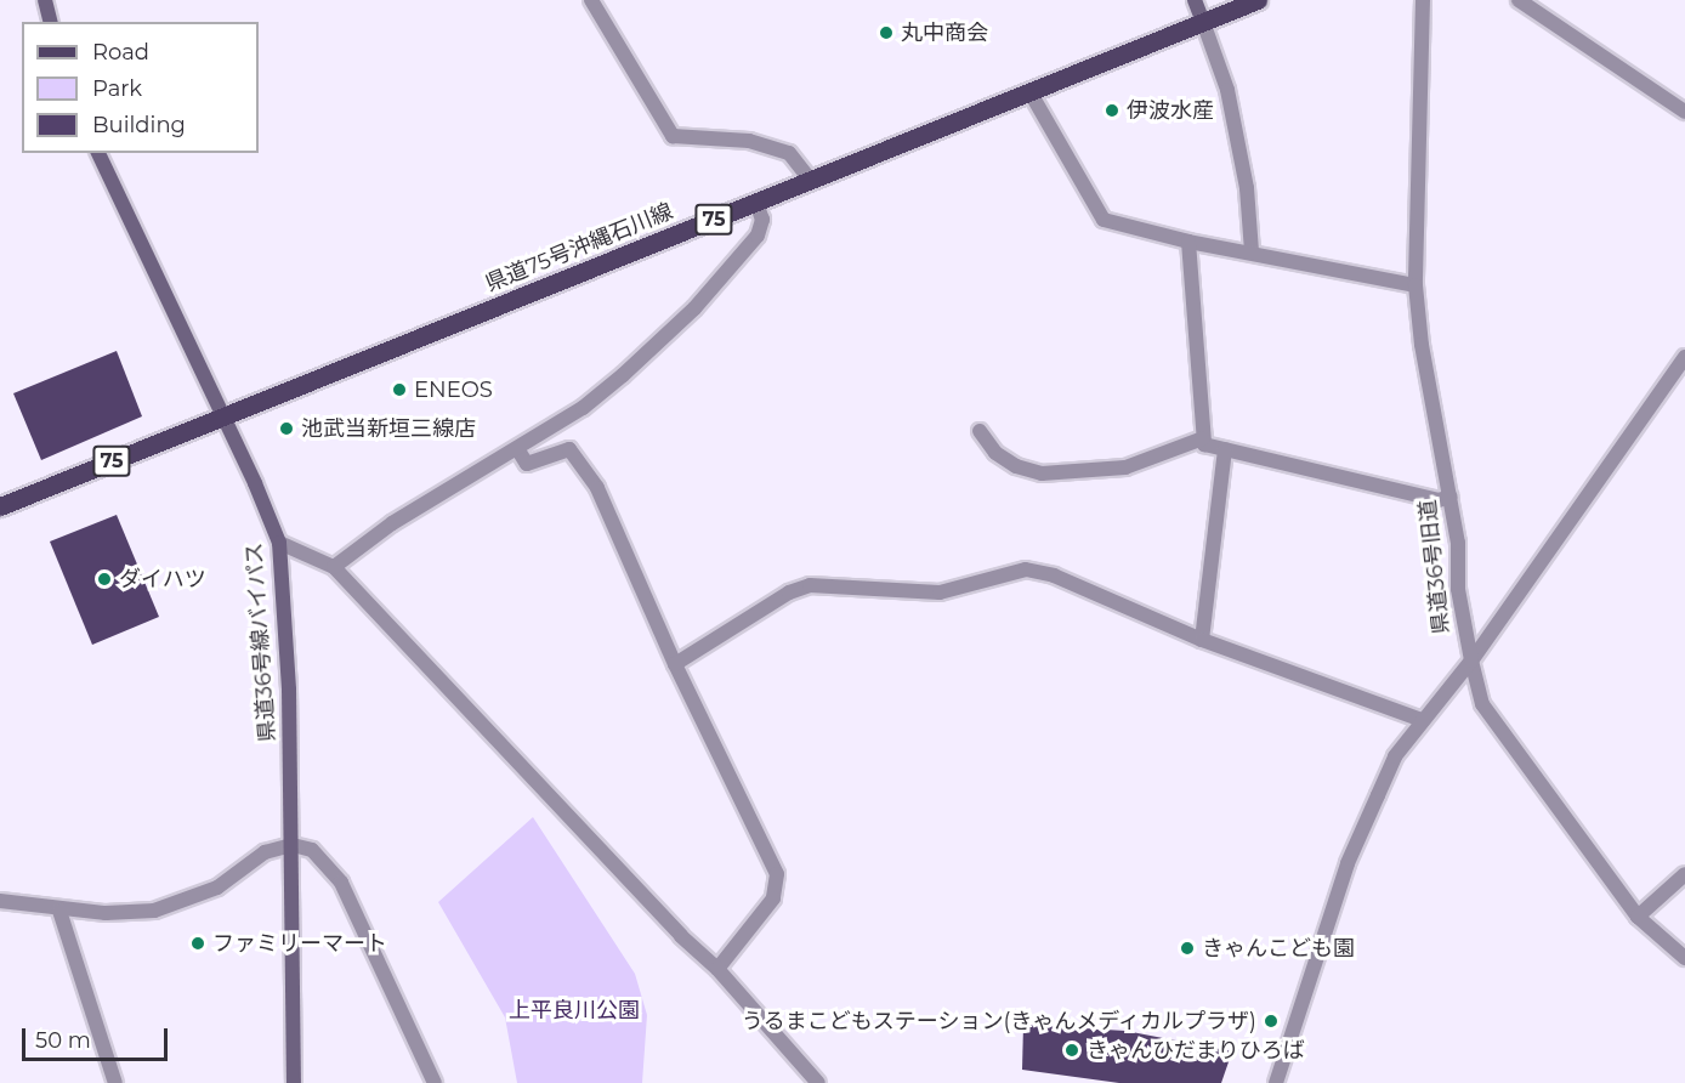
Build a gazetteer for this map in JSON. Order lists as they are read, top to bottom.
{
  "streets": {
    "main road": ["75", "県道75号沖縄石川線", "県道36号線バイパス"],
    "street": ["県道36号旧道"]
  },
  "crossings": [
    ["県道75号沖縄石川線", "県道36号線バイパス"]
  ],
  "parks": ["上平良川公園"],
  "places": [
    "丸中商会",
    "伊波水産",
    "ENEOS",
    "池武当新垣三線店",
    "ダイハツ",
    "ファミリーマート",
    "きゃんこども園",
    "うるまこどもステーション(きゃんメディカルプラザ)",
    "きゃんひだまりひろば"
  ],
  "legend": ["Road", "Park", "Building"],
  "scale_bar": "50 m"
}
